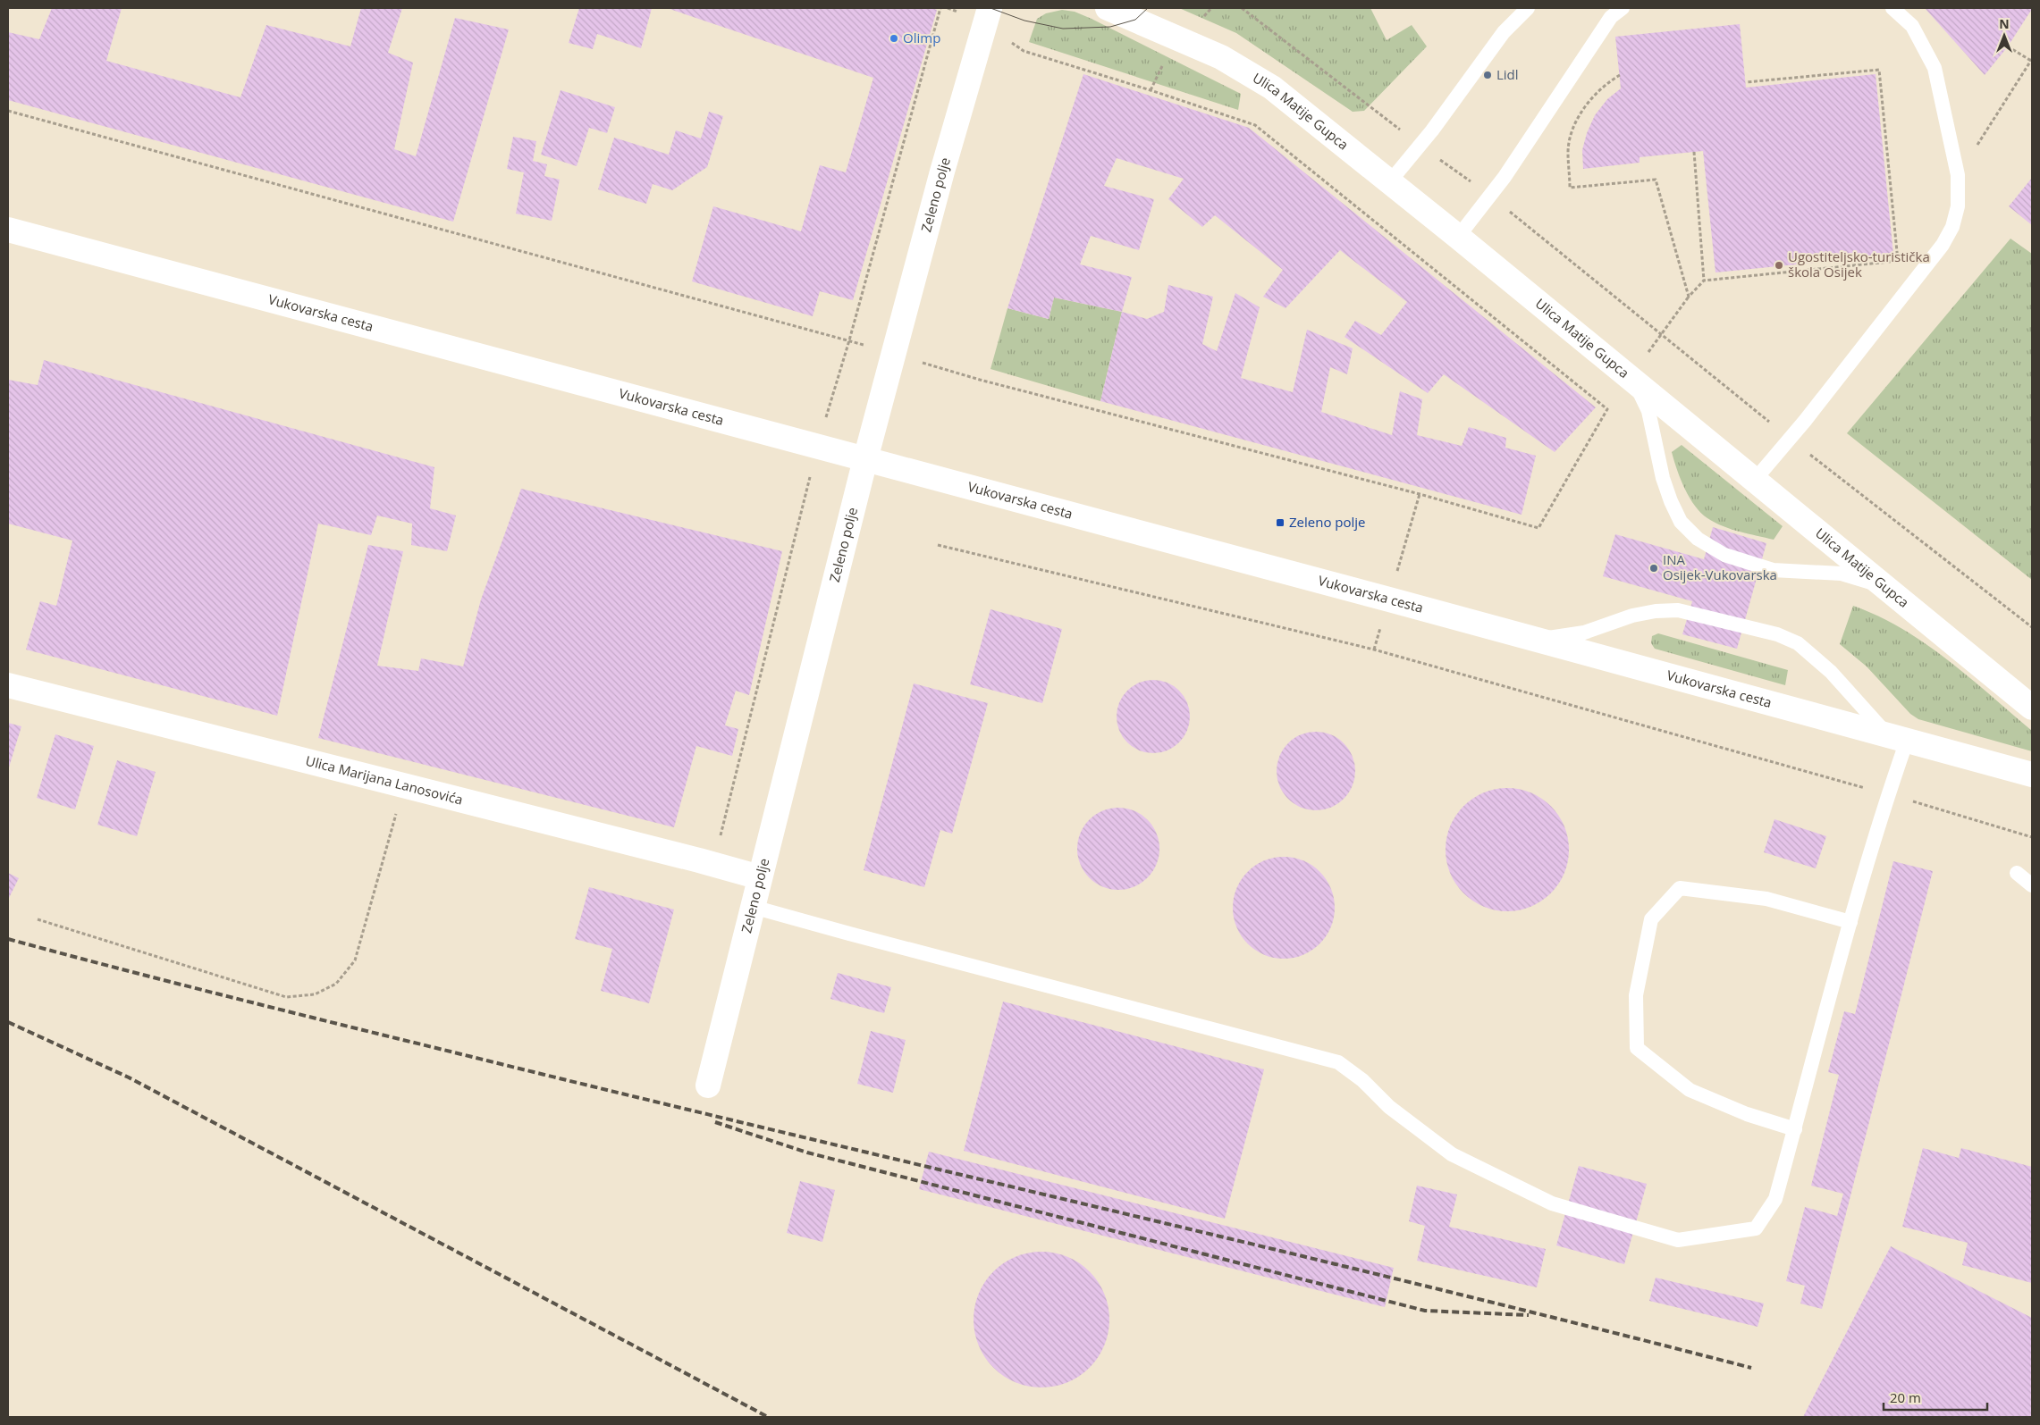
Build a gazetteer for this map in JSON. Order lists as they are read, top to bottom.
{
  "streets": {
    "main road": [
      "Ulica Matije Gupca",
      "Zeleno polje",
      "Vukovarska cesta",
      "Ulica Marijana Lanosovića"
    ]
  },
  "crossings": [
    ["Zeleno polje", "Vukovarska cesta"],
    ["Zeleno polje", "Ulica Marijana Lanosovića"]
  ],
  "places": {
    "other": [
      "Olimp",
      "Lidl",
      "Ugostiteljsko-turistička škola Osijek",
      "INA Osijek-Vukovarska"
    ],
    "transit": ["Zeleno polje"]
  },
  "scale_bar": "20 m",
  "north": "top"
}
